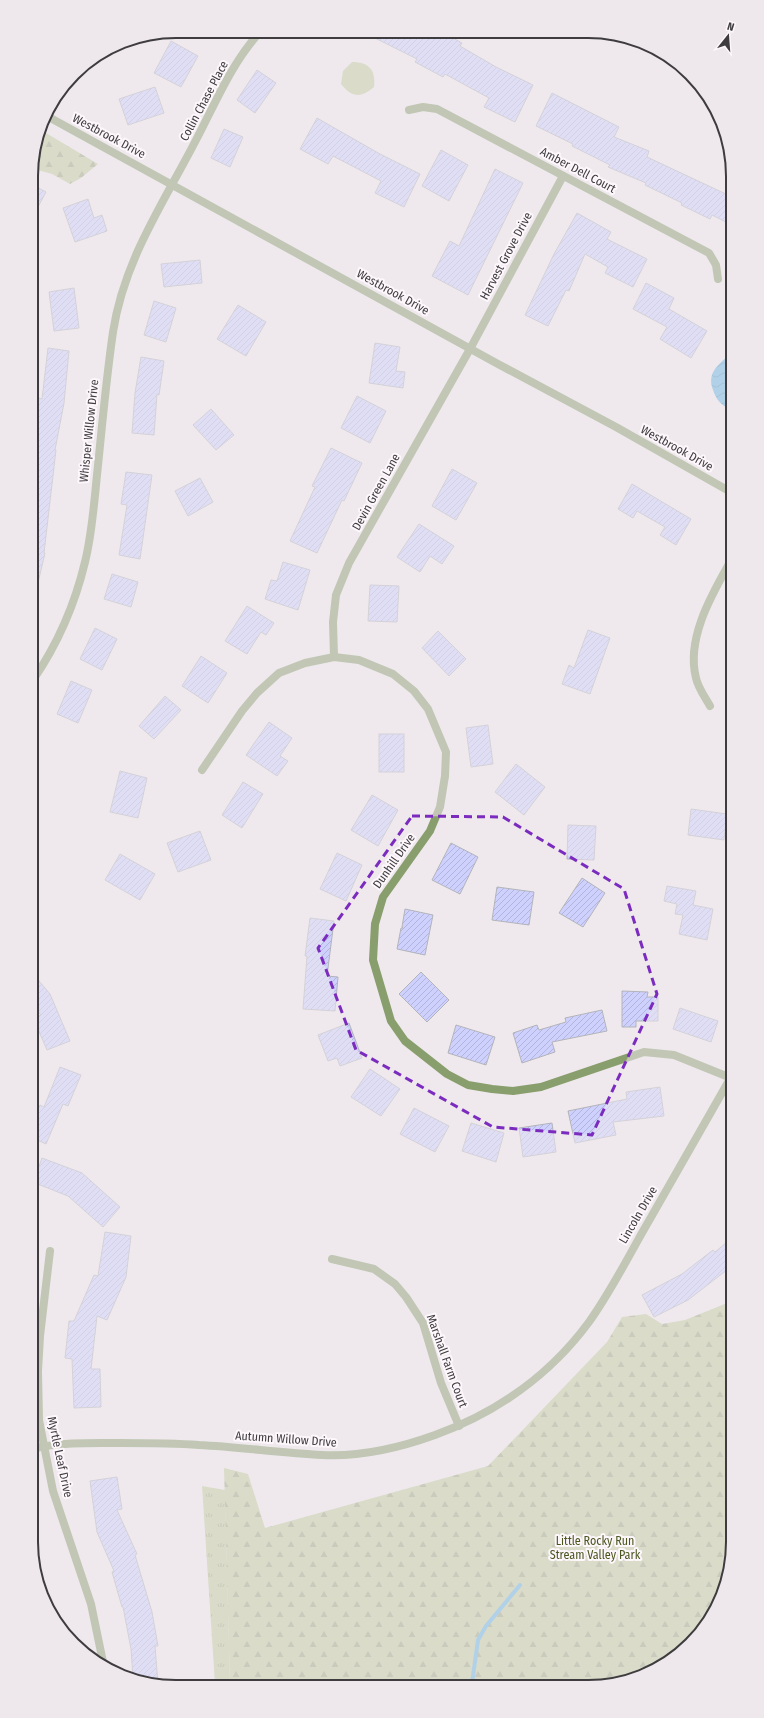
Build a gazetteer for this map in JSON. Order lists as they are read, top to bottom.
{
  "streets": {
    "street": [
      "Collin Chase Place",
      "Westbrook Drive",
      "Amber Dell Court",
      "Harvest Grove Drive",
      "Whisper Willow Drive",
      "Devin Green Lane",
      "Dunhill Drive",
      "Lincoln Drive",
      "Marshall Farm Court",
      "Autumn Willow Drive",
      "Myrtle Leaf Drive"
    ]
  },
  "crossings": [
    ["Collin Chase Place", "Westbrook Drive"],
    ["Collin Chase Place", "Whisper Willow Drive"],
    ["Westbrook Drive", "Harvest Grove Drive"],
    ["Westbrook Drive", "Whisper Willow Drive"],
    ["Westbrook Drive", "Devin Green Lane"],
    ["Amber Dell Court", "Harvest Grove Drive"],
    ["Harvest Grove Drive", "Devin Green Lane"],
    ["Devin Green Lane", "Dunhill Drive"],
    ["Lincoln Drive", "Autumn Willow Drive"],
    ["Marshall Farm Court", "Autumn Willow Drive"],
    ["Autumn Willow Drive", "Myrtle Leaf Drive"]
  ],
  "parks": ["Little Rocky Run Stream Valley Park"],
  "north": "top"
}
